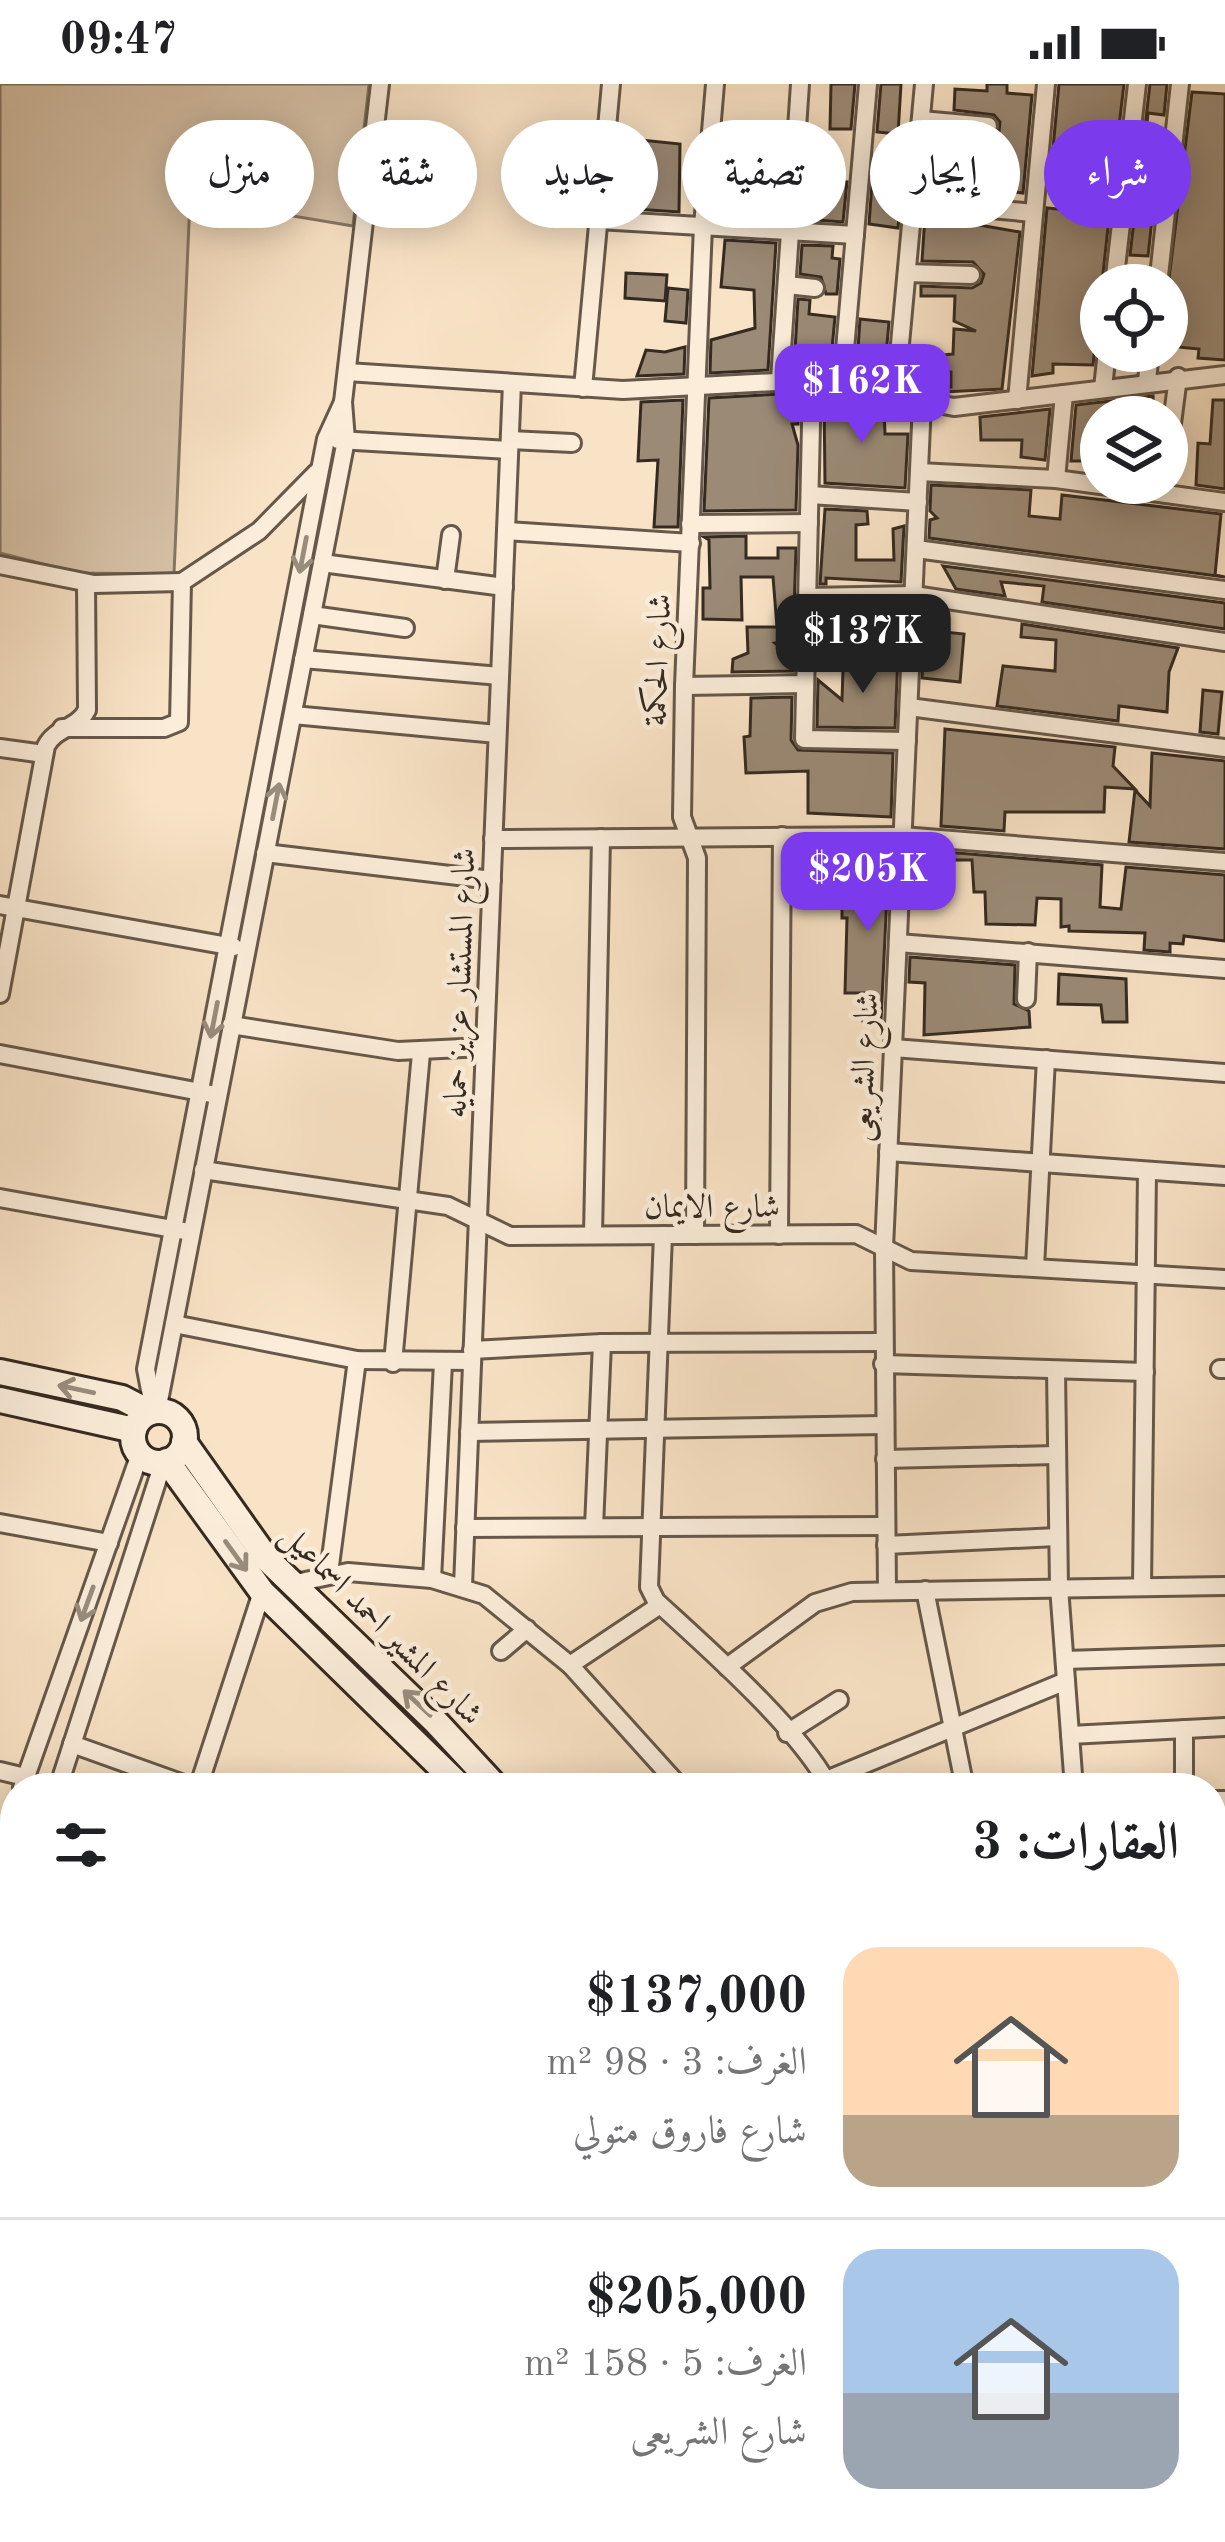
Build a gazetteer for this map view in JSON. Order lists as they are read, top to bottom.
{
  "streets": {
    "street": [
      "شارع الحكمة",
      "شارع المستشار عزيز حمايه",
      "شارع الشريعى",
      "شارع الايمان",
      "شارع المشير احمد اسماعيل"
    ]
  },
  "crossings": [
    ["شارع الحكمة", "شارع الايمان"],
    ["شارع المستشار عزيز حمايه", "شارع الايمان"],
    ["شارع الشريعى", "شارع الايمان"]
  ],
  "page": {
    "status": "09:47",
    "chip": [
      "شراء",
      "إيجار",
      "تصفية",
      "جديد",
      "شقة",
      "منزل"
    ],
    "price": ["$162K", "$137K", "$205K"],
    "heading": "العقارات: 3",
    "list": [
      {
        "name": "$137,000",
        "note": "الغرف: 3 · 98 m² · شارع فاروق متولي"
      },
      {
        "name": "$205,000",
        "note": "الغرف: 5 · 158 m² · شارع الشريعى"
      }
    ]
  }
}
